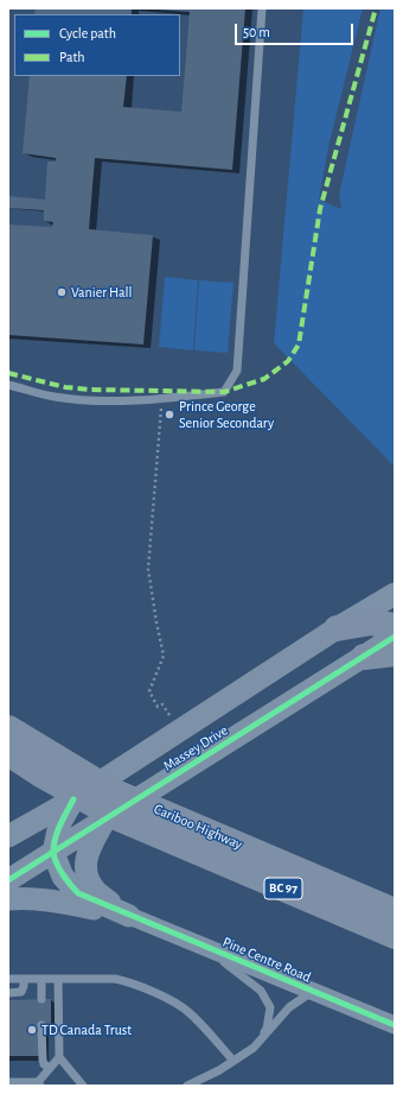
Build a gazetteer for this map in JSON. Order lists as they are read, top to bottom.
{
  "streets": {
    "highway": ["Cariboo Highway", "BC 97"],
    "street": ["Massey Drive", "Pine Centre Road"]
  },
  "places": ["Vanier Hall", "Prince George Senior Secondary", "TD Canada Trust"],
  "legend": ["Cycle path", "Path"],
  "scale_bar": "50 m"
}
